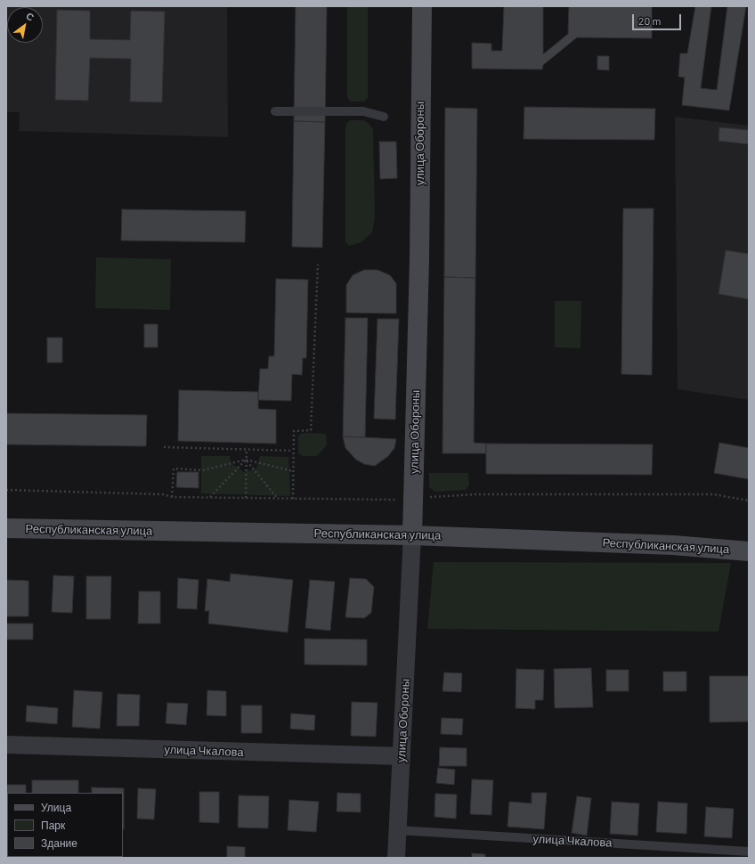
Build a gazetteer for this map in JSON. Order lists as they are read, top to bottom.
{
  "streets": {
    "street": ["улица Обороны", "Республиканская улица", "улица Чкалова"]
  },
  "crossings": [
    ["улица Обороны", "Республиканская улица"],
    ["улица Обороны", "улица Чкалова"]
  ],
  "legend": ["Улица", "Парк", "Здание"],
  "scale_bar": "20 m",
  "north": "top right"
}
